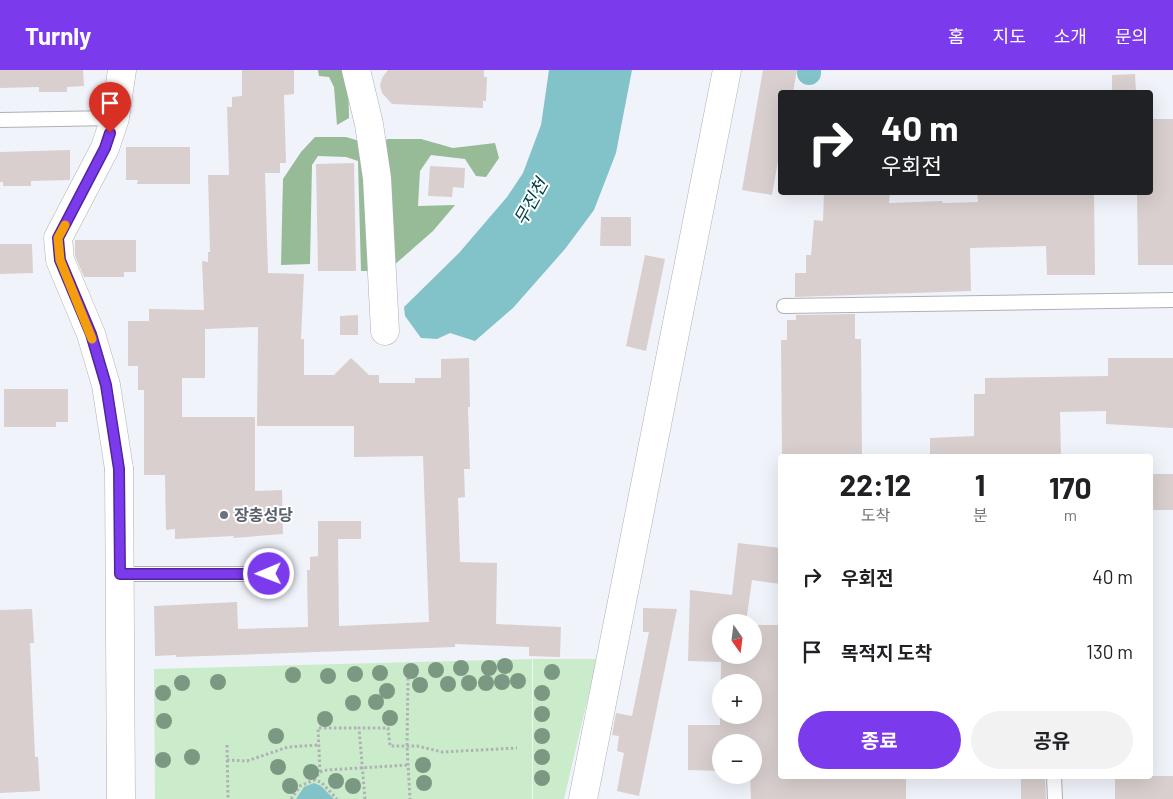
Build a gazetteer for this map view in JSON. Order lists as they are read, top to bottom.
{
  "water": ["무진천"],
  "places": ["장충성당"],
  "north": "bottom",
  "page": {
    "header": "Turnly",
    "nav": [
      "홈",
      "지도",
      "소개",
      "문의"
    ],
    "turn": ["40 m", "우회전"],
    "eta": [
      "22:12",
      "도착",
      "1",
      "분",
      "170",
      "m"
    ],
    "list": [
      {
        "name": "우회전",
        "value": "40 m"
      },
      {
        "name": "목적지 도착",
        "value": "130 m"
      }
    ],
    "map_buttons": ["+", "−"],
    "buttons": ["종료", "공유"]
  }
}
